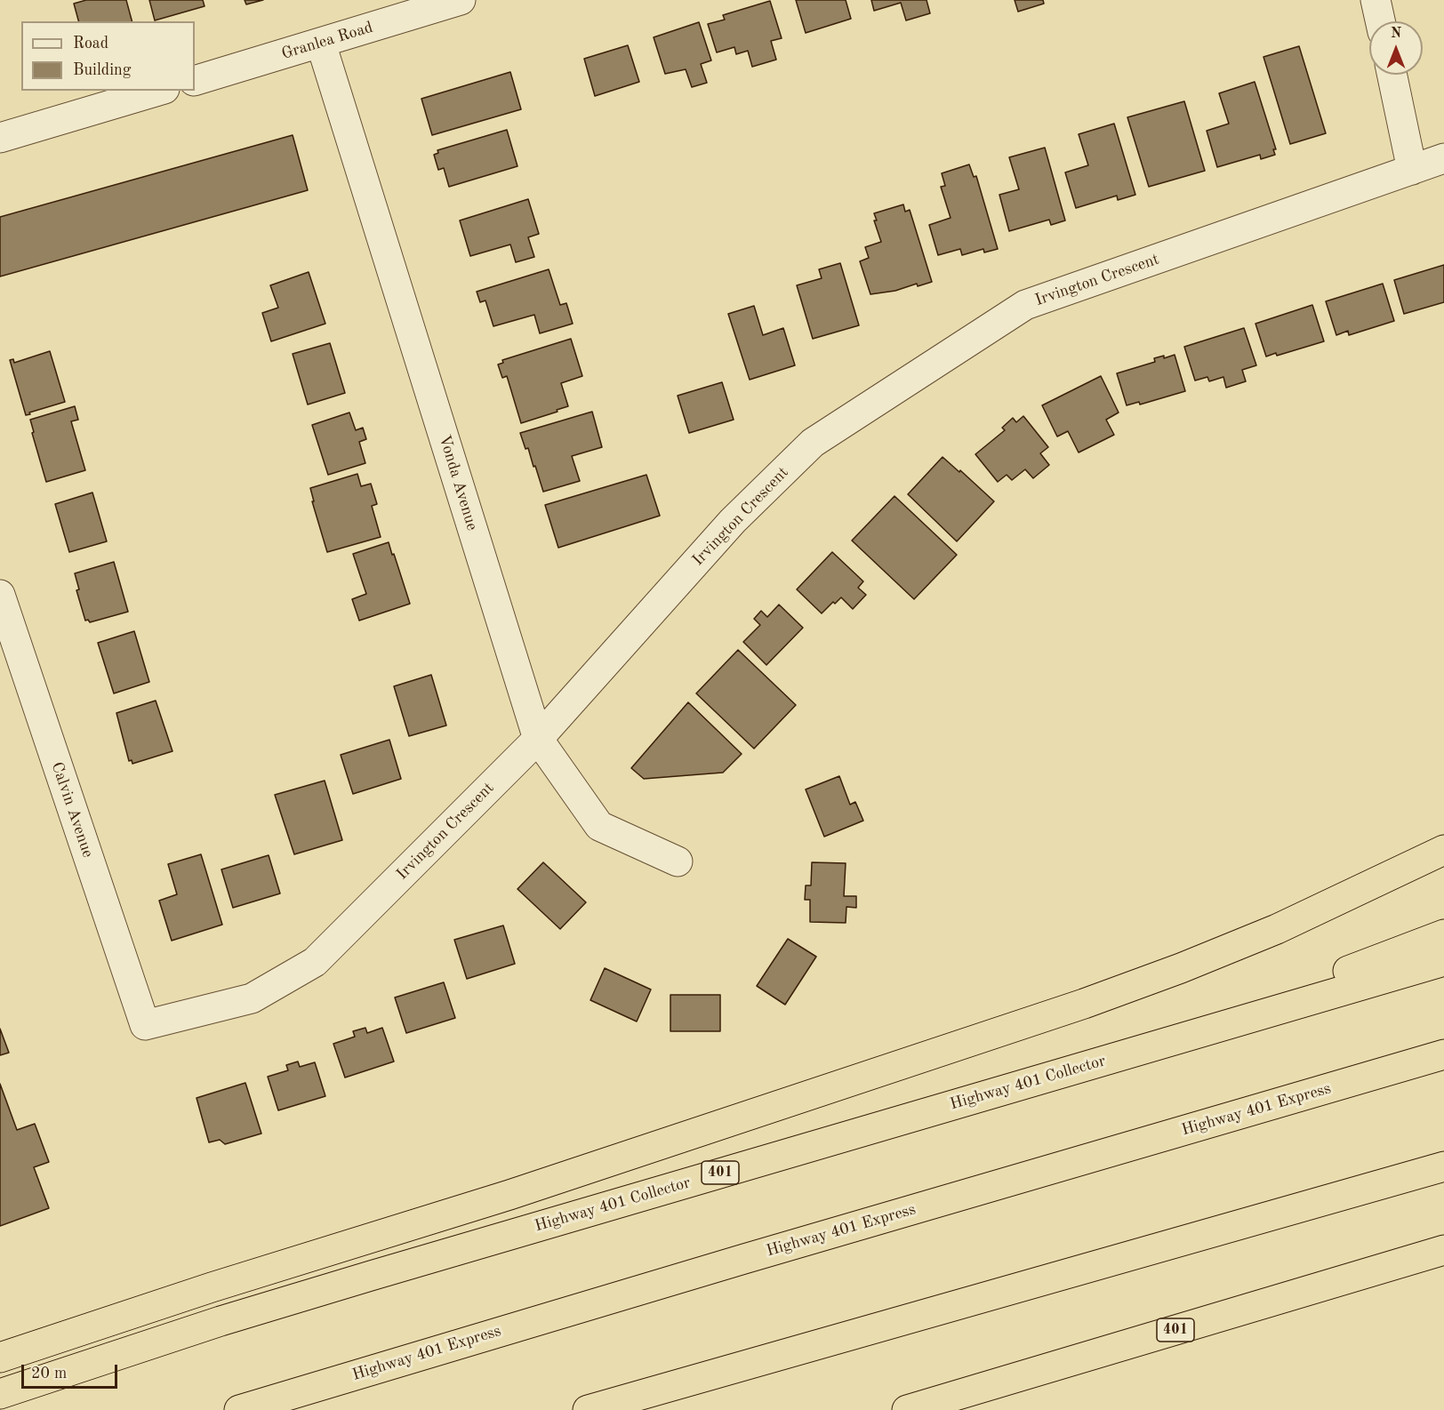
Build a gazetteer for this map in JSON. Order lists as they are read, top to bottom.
{
  "streets": {
    "highway": ["Highway 401 Collector", "Highway 401 Express", "401"],
    "street": [
      "Granlea Road",
      "Irvington Crescent",
      "Vonda Avenue",
      "Calvin Avenue"
    ]
  },
  "crossings": [
    ["Granlea Road", "Vonda Avenue"],
    ["Irvington Crescent", "Vonda Avenue"],
    ["Irvington Crescent", "Calvin Avenue"]
  ],
  "legend": ["Road", "Building"],
  "scale_bar": "20 m",
  "north": "top"
}
